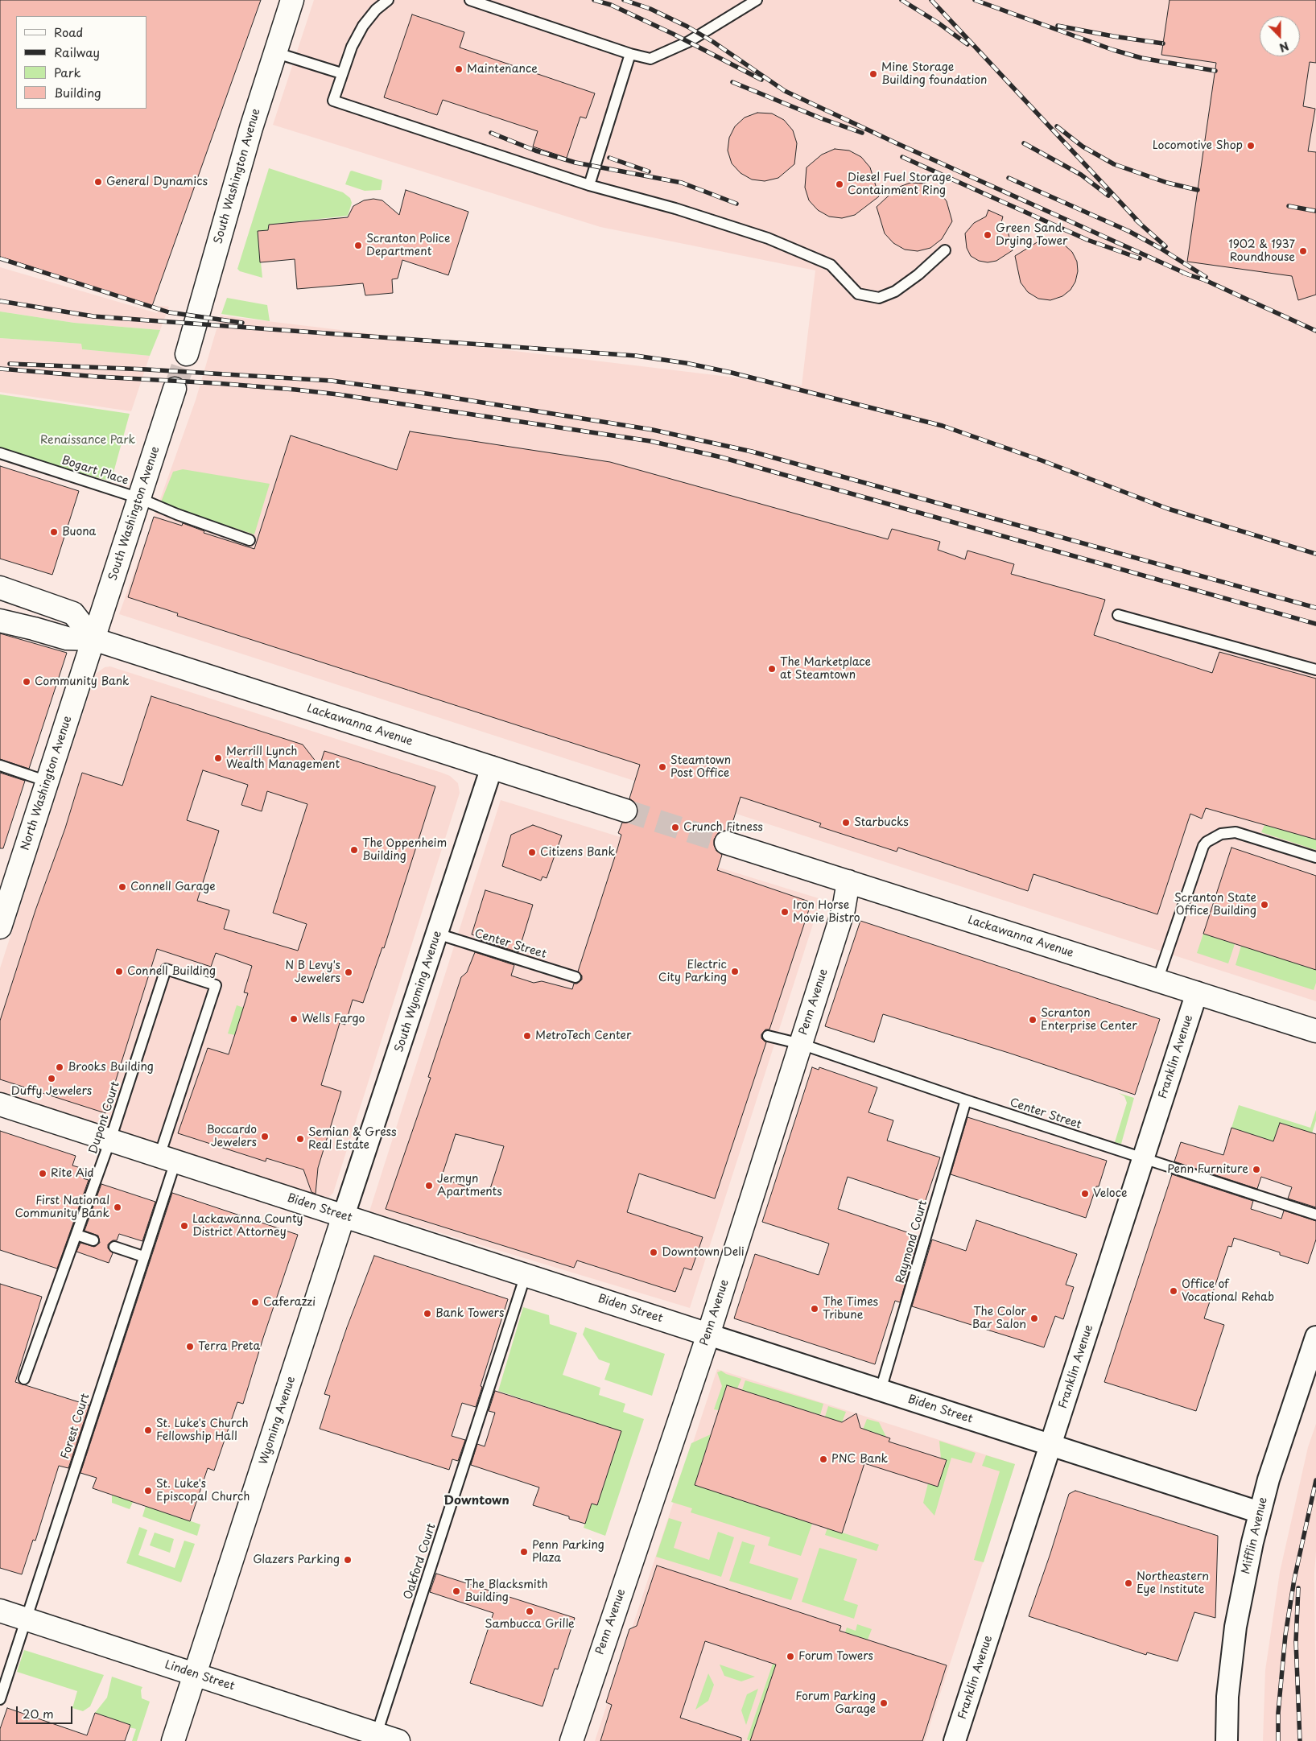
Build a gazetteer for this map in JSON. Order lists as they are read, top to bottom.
{
  "streets": {
    "main road": [
      "South Washington Avenue",
      "Lackawanna Avenue",
      "North Washington Avenue",
      "Penn Avenue",
      "Biden Street",
      "Wyoming Avenue",
      "Linden Street"
    ],
    "street": ["South Wyoming Avenue", "Franklin Avenue", "Mifflin Avenue"],
    "lane": [
      "Bogart Place",
      "Center Street",
      "Dupont Court",
      "Raymond Court",
      "Forest Court",
      "Oakford Court"
    ]
  },
  "crossings": [
    ["South Washington Avenue", "Bogart Place"],
    ["South Washington Avenue", "Lackawanna Avenue"],
    ["South Washington Avenue", "North Washington Avenue"],
    ["Lackawanna Avenue", "North Washington Avenue"],
    ["Lackawanna Avenue", "South Wyoming Avenue"],
    ["Lackawanna Avenue", "Penn Avenue"],
    ["Lackawanna Avenue", "Franklin Avenue"],
    ["Center Street", "South Wyoming Avenue"],
    ["Center Street", "Penn Avenue"],
    ["Center Street", "Franklin Avenue"],
    ["Center Street", "Raymond Court"],
    ["South Wyoming Avenue", "Biden Street"],
    ["South Wyoming Avenue", "Wyoming Avenue"],
    ["Penn Avenue", "Biden Street"],
    ["Franklin Avenue", "Biden Street"],
    ["Dupont Court", "Biden Street"],
    ["Dupont Court", "Forest Court"],
    ["Biden Street", "Raymond Court"],
    ["Biden Street", "Wyoming Avenue"],
    ["Biden Street", "Forest Court"],
    ["Biden Street", "Mifflin Avenue"],
    ["Biden Street", "Oakford Court"],
    ["Wyoming Avenue", "Linden Street"],
    ["Forest Court", "Linden Street"],
    ["Oakford Court", "Linden Street"]
  ],
  "districts": ["Downtown"],
  "parks": ["Renaissance Park"],
  "places": [
    "Maintenance",
    "Mine Storage Building foundation",
    "Locomotive Shop",
    "General Dynamics",
    "Diesel Fuel Storage Containment Ring",
    "Green Sand Drying Tower",
    "Scranton Police Department",
    "1902 & 1937 Roundhouse",
    "Buona",
    "The Marketplace at Steamtown",
    "Community Bank",
    "Merrill Lynch Wealth Management",
    "Steamtown Post Office",
    "Starbucks",
    "Crunch Fitness",
    "The Oppenheim Building",
    "Citizens Bank",
    "Connell Garage",
    "Scranton State Office Building",
    "Iron Horse Movie Bistro",
    "Connell Building",
    "Electric City Parking",
    "N B Levy's Jewelers",
    "Wells Fargo",
    "Scranton Enterprise Center",
    "MetroTech Center",
    "Brooks Building",
    "Duffy Jewelers",
    "Boccardo Jewelers",
    "Semian & Gress Real Estate",
    "Penn Furniture",
    "Rite Aid",
    "Jermyn Apartments",
    "Veloce",
    "First National Community Bank",
    "Lackawanna County District Attorney",
    "Downtown Deli",
    "Office of Vocational Rehab",
    "Caferazzi",
    "The Times Tribune",
    "Bank Towers",
    "The Color Bar Salon",
    "Terra Preta",
    "St. Luke's Church Fellowship Hall",
    "PNC Bank",
    "St. Luke's Episcopal Church",
    "Penn Parking Plaza",
    "Glazers Parking",
    "Northeastern Eye Institute",
    "The Blacksmith Building",
    "Sambucca Grille",
    "Forum Towers",
    "Forum Parking Garage"
  ],
  "legend": [
    "Road",
    "Railway",
    "Park",
    "Building"
  ],
  "scale_bar": "20 m",
  "north": "bottom"
}
